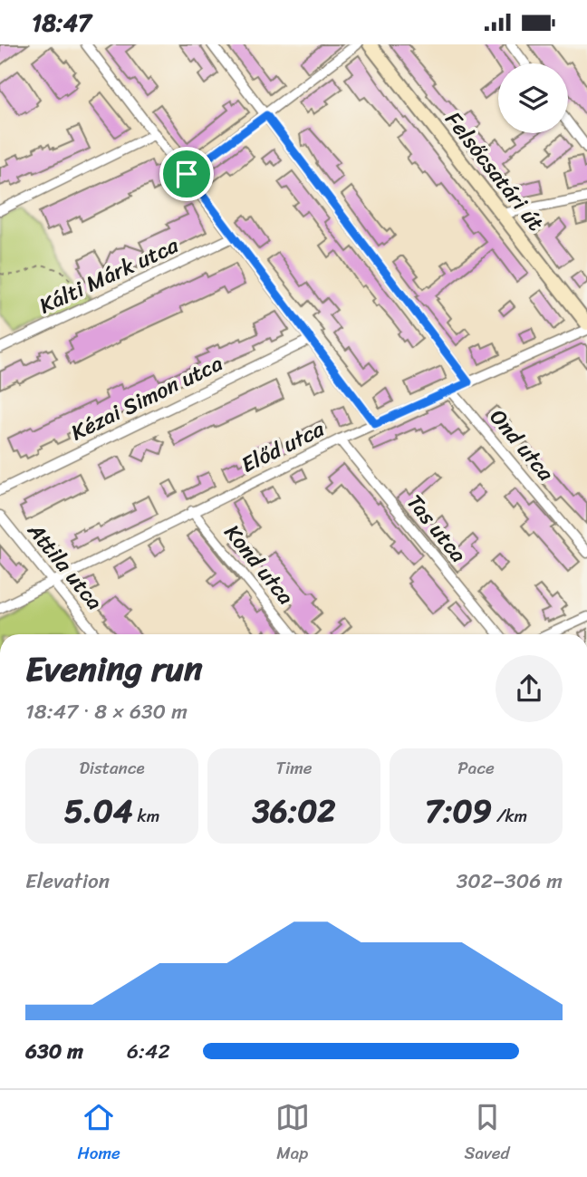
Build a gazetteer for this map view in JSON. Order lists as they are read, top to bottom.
{
  "streets": {
    "street": [
      "Felsőcsatári út",
      "Kálti Márk utca",
      "Kézai Simon utca",
      "Ond utca",
      "Előd utca",
      "Tas utca",
      "Kond utca",
      "Attila utca"
    ]
  },
  "crossings": [
    ["Ond utca", "Előd utca"],
    ["Előd utca", "Tas utca"],
    ["Előd utca", "Kond utca"],
    ["Előd utca", "Attila utca"]
  ],
  "page": {
    "status": "18:47",
    "heading": ["Evening run", "18:47 · 8 × 630 m"],
    "stats": [
      ["Distance", "5.04 km"],
      ["Time", "36:02"],
      ["Pace", "7:09 /km"]
    ],
    "chart": ["Elevation", "302–306 m"],
    "list": [
      {
        "name": "630 m",
        "note": "6:42"
      }
    ],
    "tabs": ["Home", "Map", "Saved"]
  }
}
